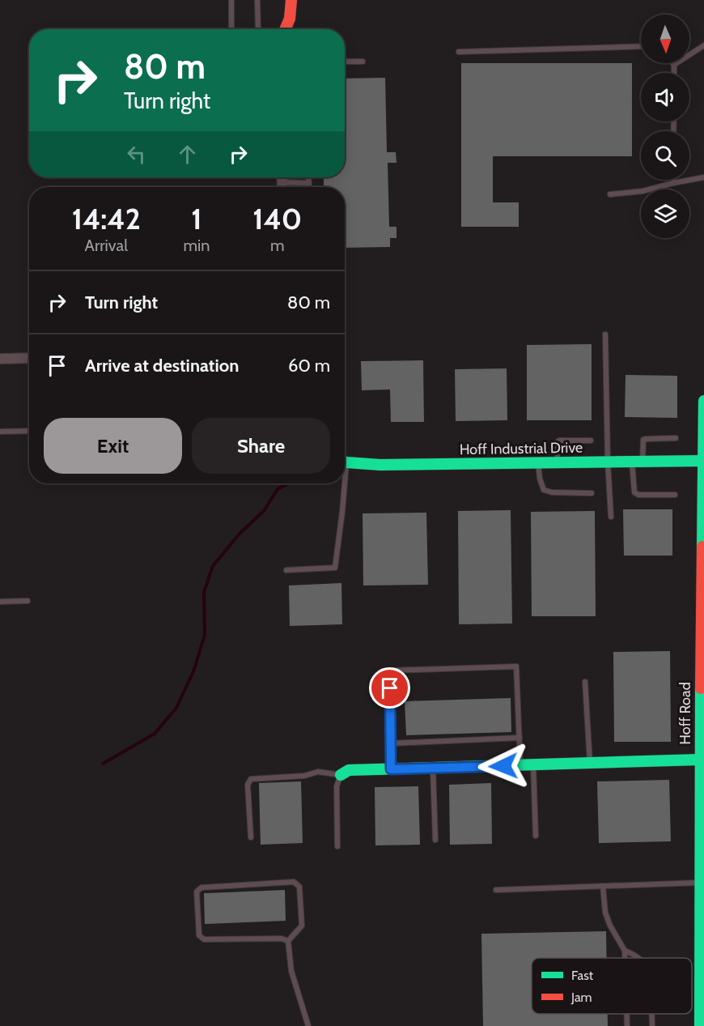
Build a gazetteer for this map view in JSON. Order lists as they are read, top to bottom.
{
  "streets": {
    "street": ["Hoff Industrial Drive", "Hoff Road"]
  },
  "crossings": [
    ["Hoff Industrial Drive", "Hoff Road"]
  ],
  "legend": ["Fast", "Jam"],
  "north": "bottom",
  "page": {
    "turn": ["80 m", "Turn right"],
    "eta": [
      "14:42",
      "Arrival",
      "1",
      "min",
      "140",
      "m"
    ],
    "list": [
      {
        "name": "Turn right",
        "value": "80 m"
      },
      {
        "name": "Arrive at destination",
        "value": "60 m"
      }
    ],
    "buttons": ["Exit", "Share"]
  }
}
